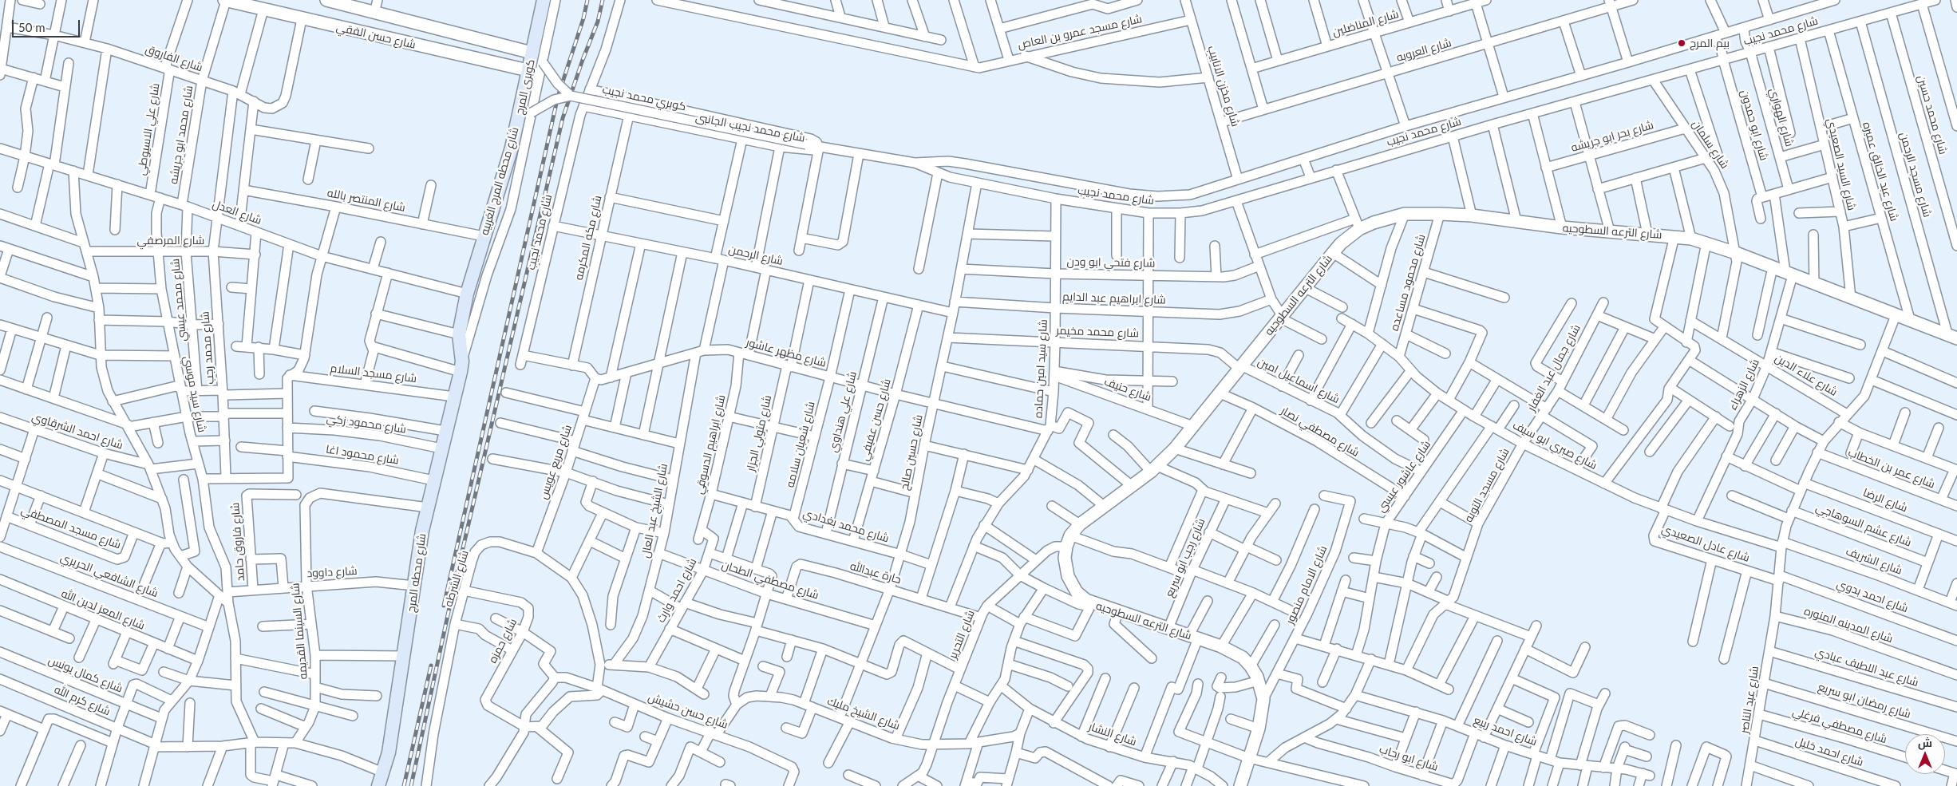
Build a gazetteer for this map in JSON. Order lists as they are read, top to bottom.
{
  "streets": {
    "main road": ["شارع محطه المرج الغربيه", "شارع محطه المرج"],
    "street": [
      "شارع المناضلين",
      "شارع محمد نجيب",
      "شارع مسجد عمرو بن العاص",
      "شارع حسن الفقي",
      "شارع العروبه",
      "شارع الفاروق",
      "شارع مخزن الانابيب",
      "كوبرى المرج",
      "كوبري محمد نجيب",
      "شارع محمد حسين",
      "شارع الهواري",
      "شارع ابو حمدون",
      "شارع محمد نجيب الجانبى",
      "شارع علي الاسيوطي",
      "شارع محمد ابو جريشه",
      "شارع بحر ابو جريشه",
      "شارع سلمان",
      "شارع السيد الصعيدي",
      "شارع عبد الخالق عميره",
      "شارع مسجد الرحمن",
      "شارع المنتصر بالله",
      "شارع العدل",
      "شارع الترعه السطوحيه",
      "شارع مكه المكرمه",
      "شارع المرصفي",
      "شارع الرحمن",
      "شارع فتحي ابو ودن",
      "شارع محمود مساعده",
      "شارع ابراهيم عبد الدايم",
      "شارع محمد عيسي",
      "شارع محمد مخيمر",
      "شارع محمد رجب",
      "شارع مظهر عاشور",
      "شارع جمال عبد الغفار",
      "شارع سيد امين حماده",
      "شارع مسجد السلام",
      "شارع علاء الدين",
      "شارع اسماعيل امين",
      "شارع الزهراء",
      "شارع حنيف",
      "شارع سيد موسي",
      "شارع علي هنداوي",
      "شارع حسن عفيفي",
      "شارع محمود زكي",
      "شارع احمد الشرقاوي",
      "شارع مصطفي نصار",
      "شارع متولي الجزار",
      "شارع ابراهيم الدسوقي",
      "شارع شعبان سلامه",
      "شارع صبري ابو سيف",
      "شارع حسين صالح",
      "شارع محمود اغا",
      "شارع مربع عويس",
      "شارع عمر بن الخطاب",
      "شارع عاشور عيسي",
      "شارع مسجد التوبه",
      "شارع الرضا",
      "شارع الشيخ عبد العال",
      "شارع عشم السوهاجي",
      "شارع محمد بغدادي",
      "شارع مسجد المصطفي",
      "شارع فاروق حامد",
      "شارع عادل الصعيدي",
      "شارع رجب ابو سريع",
      "شارع الشريف",
      "شارع داوود",
      "حارة عبدالله",
      "شارع الشافعي الحريري",
      "شارع الشرطه",
      "شارع مصطفي الطحان",
      "شارع الامام منصور",
      "شارع احمد وارث",
      "شارع احمد بدوي",
      "شارع المعز لدين الله",
      "شارع المدينه المنوره",
      "شارع السينما القديمه",
      "شارع التحرير",
      "شارع حمزه",
      "شارع عبد اللطيف عبادي",
      "شارع كمال يونس",
      "شارع عبد الناصر",
      "شارع كرم الله",
      "شارع رمضان ابو سريع",
      "شارع حسن حشيش",
      "شارع الشيخ مليك",
      "شارع مصطفي فرغلي",
      "شارع احمد ربيع",
      "شارع النشار",
      "شارع احمد خليل",
      "شارع ابو رحاب"
    ]
  },
  "crossings": [
    ["شارع محمد نجيب", "شارع مخزن الانابيب"],
    ["شارع محمد نجيب", "كوبري محمد نجيب"],
    ["شارع محمد نجيب", "شارع محمد حسين"],
    ["شارع محمد نجيب", "شارع الهواري"],
    ["شارع محمد نجيب", "شارع ابو حمدون"],
    ["شارع محمد نجيب", "شارع محمد نجيب الجانبى"],
    ["شارع محمد نجيب", "شارع سلمان"],
    ["شارع محمد نجيب", "شارع السيد الصعيدي"],
    ["شارع محمد نجيب", "شارع عبد الخالق عميره"],
    ["شارع محمد نجيب", "شارع مسجد الرحمن"],
    ["شارع محمد نجيب", "شارع الرحمن"],
    ["شارع محمد نجيب", "شارع سيد امين حماده"],
    ["شارع محمد نجيب", "شارع حسين صالح"],
    ["شارع مسجد عمرو بن العاص", "شارع مخزن الانابيب"],
    ["شارع حسن الفقي", "شارع الفاروق"],
    ["شارع حسن الفقي", "شارع محمد ابو جريشه"],
    ["شارع حسن الفقي", "شارع محطه المرج الغربيه"],
    ["شارع حسن الفقي", "شارع محمد رجب"],
    ["شارع العروبه", "شارع مخزن الانابيب"],
    ["شارع الفاروق", "شارع علي الاسيوطي"],
    ["شارع الفاروق", "شارع محمد ابو جريشه"],
    ["شارع الفاروق", "شارع محمد رجب"],
    ["كوبرى المرج", "كوبري محمد نجيب"],
    ["كوبرى المرج", "شارع محطه المرج الغربيه"],
    ["كوبرى المرج", "شارع محطه المرج"],
    ["شارع محمد نجيب الجانبى", "شارع مكه المكرمه"],
    ["شارع محمد نجيب الجانبى", "شارع الشيخ عبد العال"],
    ["شارع علي الاسيوطي", "شارع العدل"],
    ["شارع محمد ابو جريشه", "شارع العدل"],
    ["شارع محمد ابو جريشه", "شارع محمد عيسي"],
    ["شارع بحر ابو جريشه", "شارع سلمان"],
    ["شارع سلمان", "شارع الترعه السطوحيه"],
    ["شارع سلمان", "شارع علاء الدين"],
    ["شارع السيد الصعيدي", "شارع الترعه السطوحيه"],
    ["شارع عبد الخالق عميره", "شارع الترعه السطوحيه"],
    ["شارع مسجد الرحمن", "شارع الترعه السطوحيه"],
    ["شارع محطه المرج الغربيه", "شارع المنتصر بالله"],
    ["شارع محطه المرج الغربيه", "شارع العدل"],
    ["شارع محطه المرج الغربيه", "شارع محطه المرج"],
    ["شارع العدل", "شارع محمد عيسي"],
    ["شارع العدل", "شارع محمد رجب"],
    ["شارع العدل", "شارع سيد موسي"],
    ["شارع الترعه السطوحيه", "شارع محمود مساعده"],
    ["شارع الترعه السطوحيه", "شارع محمد مخيمر"],
    ["شارع الترعه السطوحيه", "شارع اسماعيل امين"],
    ["شارع الترعه السطوحيه", "شارع الزهراء"],
    ["شارع الترعه السطوحيه", "شارع حنيف"],
    ["شارع الترعه السطوحيه", "شارع مصطفي نصار"],
    ["شارع الترعه السطوحيه", "شارع رجب ابو سريع"],
    ["شارع الترعه السطوحيه", "شارع الامام منصور"],
    ["شارع الترعه السطوحيه", "شارع التحرير"],
    ["شارع مكه المكرمه", "شارع الرحمن"],
    ["شارع المرصفي", "شارع محمد عيسي"],
    ["شارع المرصفي", "شارع محمد رجب"],
    ["شارع المرصفي", "شارع سيد موسي"],
    ["شارع الرحمن", "شارع علي هنداوي"],
    ["شارع الرحمن", "شارع حسن عفيفي"],
    ["شارع الرحمن", "شارع متولي الجزار"],
    ["شارع الرحمن", "شارع ابراهيم الدسوقي"],
    ["شارع الرحمن", "شارع شعبان سلامه"],
    ["شارع الرحمن", "شارع حسين صالح"],
    ["شارع الرحمن", "شارع الشيخ عبد العال"],
    ["شارع فتحي ابو ودن", "شارع سيد امين حماده"],
    ["شارع فتحي ابو ودن", "شارع حسين صالح"],
    ["شارع محمود مساعده", "شارع صبري ابو سيف"],
    ["شارع ابراهيم عبد الدايم", "شارع سيد امين حماده"],
    ["شارع ابراهيم عبد الدايم", "شارع حسين صالح"],
    ["شارع محمد مخيمر", "شارع سيد امين حماده"],
    ["شارع محمد مخيمر", "شارع اسماعيل امين"],
    ["شارع محمد مخيمر", "شارع حسين صالح"],
    ["شارع مظهر عاشور", "شارع سيد امين حماده"],
    ["شارع مظهر عاشور", "شارع علي هنداوي"],
    ["شارع مظهر عاشور", "شارع حسن عفيفي"],
    ["شارع مظهر عاشور", "شارع متولي الجزار"],
    ["شارع مظهر عاشور", "شارع ابراهيم الدسوقي"],
    ["شارع مظهر عاشور", "شارع شعبان سلامه"],
    ["شارع مظهر عاشور", "شارع حسين صالح"],
    ["شارع مظهر عاشور", "شارع مربع عويس"],
    ["شارع مظهر عاشور", "شارع الشيخ عبد العال"],
    ["شارع جمال عبد الغفار", "شارع صبري ابو سيف"],
    ["شارع جمال عبد الغفار", "شارع مسجد التوبه"],
    ["شارع سيد امين حماده", "شارع حنيف"],
    ["شارع سيد امين حماده", "حارة عبدالله"],
    ["شارع مسجد السلام", "شارع محطه المرج"],
    ["شارع علاء الدين", "شارع الزهراء"],
    ["شارع اسماعيل امين", "شارع عاشور عيسي"],
    ["شارع الزهراء", "شارع صبري ابو سيف"],
    ["شارع الزهراء", "شارع الرضا"],
    ["شارع سيد موسي", "شارع داوود"],
    ["شارع علي هنداوي", "شارع محمد بغدادي"],
    ["شارع حسن عفيفي", "شارع محمد بغدادي"],
    ["شارع محمود زكي", "شارع محطه المرج"],
    ["شارع مصطفي نصار", "شارع عاشور عيسي"],
    ["شارع متولي الجزار", "شارع محمد بغدادي"],
    ["شارع ابراهيم الدسوقي", "شارع محمد بغدادي"],
    ["شارع ابراهيم الدسوقي", "شارع احمد وارث"],
    ["شارع شعبان سلامه", "شارع محمد بغدادي"],
    ["شارع صبري ابو سيف", "شارع عاشور عيسي"],
    ["شارع صبري ابو سيف", "شارع مسجد التوبه"],
    ["شارع صبري ابو سيف", "شارع عادل الصعيدي"],
    ["شارع صبري ابو سيف", "شارع الشريف"],
    ["شارع حسين صالح", "شارع محمد بغدادي"],
    ["شارع حسين صالح", "حارة عبدالله"],
    ["شارع حسين صالح", "شارع مصطفي الطحان"],
    ["شارع حسين صالح", "شارع الشيخ مليك"],
    ["شارع محمود اغا", "شارع محطه المرج"],
    ["شارع مربع عويس", "شارع الشرطه"],
    ["شارع الشيخ عبد العال", "شارع مصطفي الطحان"],
    ["شارع فاروق حامد", "شارع داوود"],
    ["شارع عادل الصعيدي", "شارع احمد بدوي"],
    ["شارع داوود", "شارع محطه المرج"],
    ["شارع داوود", "شارع السينما القديمه"],
    ["شارع محطه المرج", "شارع السينما القديمه"],
    ["حارة عبدالله", "شارع مصطفي الطحان"],
    ["حارة عبدالله", "شارع التحرير"],
    ["شارع الشرطه", "شارع حمزه"],
    ["شارع الشرطه", "شارع حسن حشيش"],
    ["شارع مصطفي الطحان", "شارع احمد وارث"],
    ["شارع المدينه المنوره", "شارع عبد الناصر"],
    ["شارع التحرير", "شارع الشيخ مليك"],
    ["شارع عبد اللطيف عبادي", "شارع عبد الناصر"],
    ["شارع عبد الناصر", "شارع رمضان ابو سريع"],
    ["شارع عبد الناصر", "شارع مصطفي فرغلي"],
    ["شارع عبد الناصر", "شارع احمد خليل"],
    ["شارع احمد ربيع", "شارع ابو رحاب"]
  ],
  "places": ["بيم المرج"],
  "scale_bar": "50 m",
  "north": "top"
}
